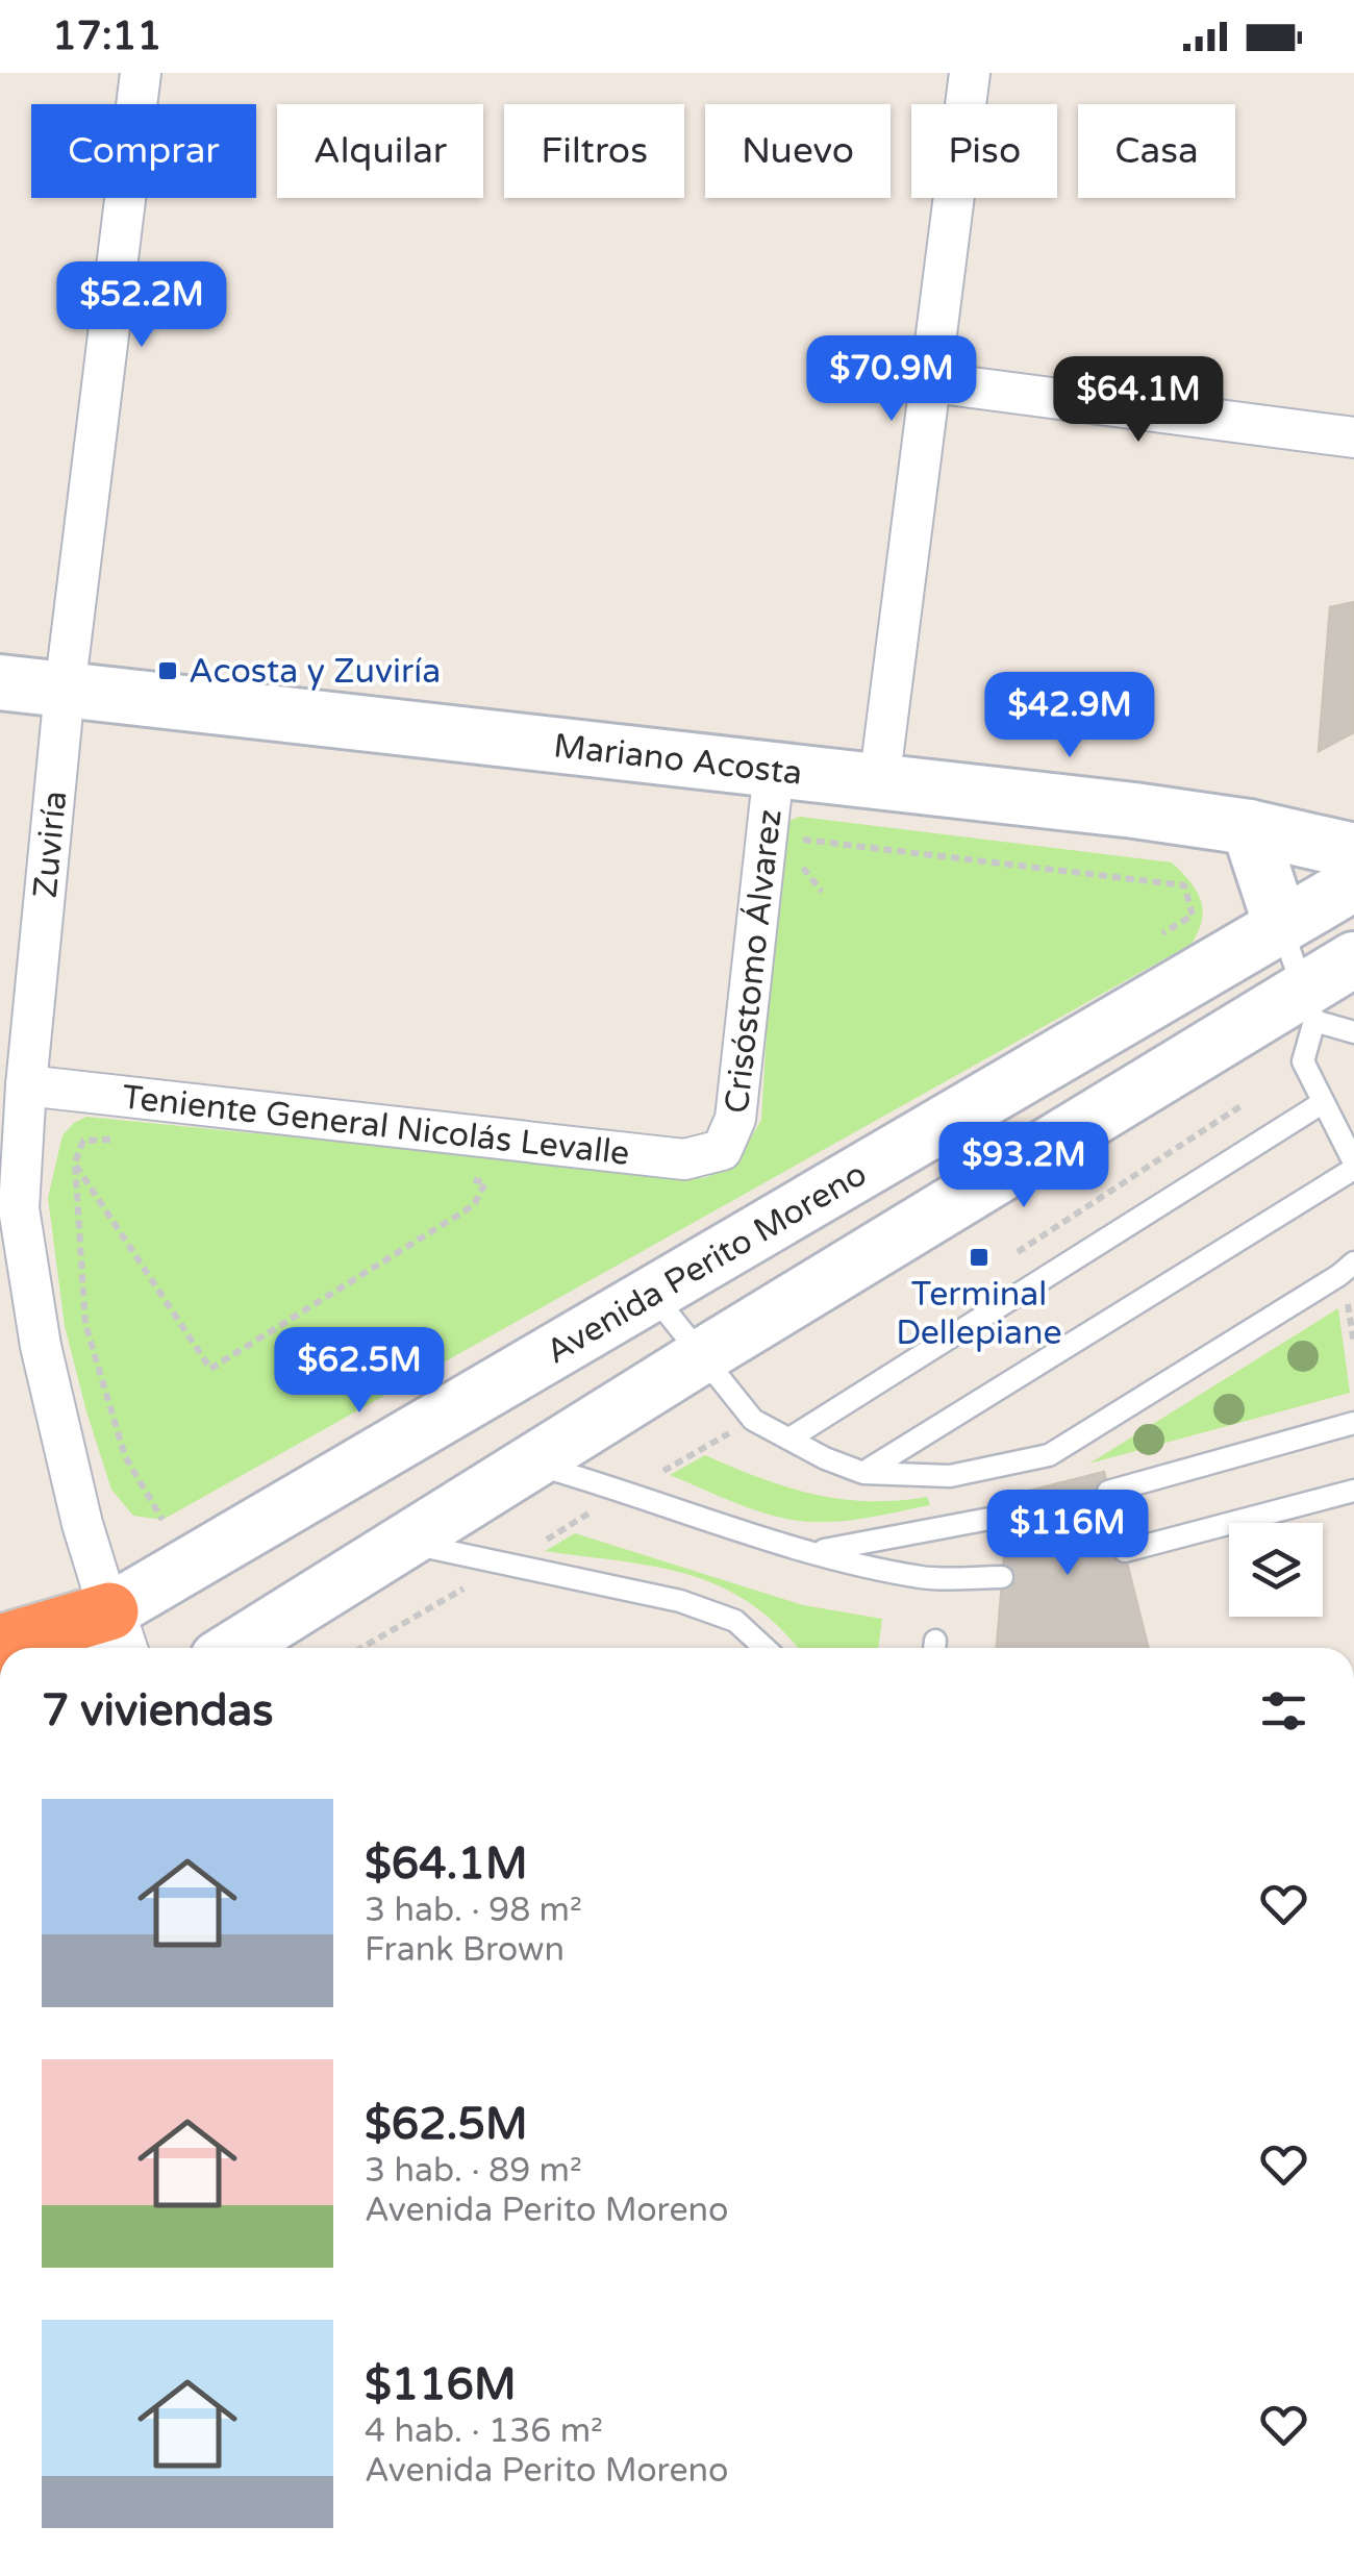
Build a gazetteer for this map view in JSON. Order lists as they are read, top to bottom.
{
  "streets": {
    "main road": ["Mariano Acosta", "Avenida Perito Moreno"],
    "street": ["Zuviría", "Crisóstomo Álvarez", "Teniente General Nicolás Levalle"]
  },
  "crossings": [
    ["Mariano Acosta", "Zuviría"],
    ["Mariano Acosta", "Crisóstomo Álvarez"],
    ["Zuviría", "Teniente General Nicolás Levalle"],
    ["Zuviría", "Avenida Perito Moreno"],
    ["Crisóstomo Álvarez", "Teniente General Nicolás Levalle"]
  ],
  "places": {
    "transit": ["Acosta y Zuviría", "Terminal Dellepiane"]
  },
  "page": {
    "status": "17:11",
    "chip": [
      "Comprar",
      "Alquilar",
      "Filtros",
      "Nuevo",
      "Piso",
      "Casa"
    ],
    "price": [
      "$52.2M",
      "$70.9M",
      "$64.1M",
      "$42.9M",
      "$93.2M",
      "$62.5M",
      "$116M"
    ],
    "heading": "7 viviendas",
    "list": [
      {
        "name": "$64.1M",
        "note": "3 hab. · 98 m² · Frank Brown"
      },
      {
        "name": "$62.5M",
        "note": "3 hab. · 89 m² · Avenida Perito Moreno"
      },
      {
        "name": "$116M",
        "note": "4 hab. · 136 m² · Avenida Perito Moreno"
      }
    ]
  }
}
